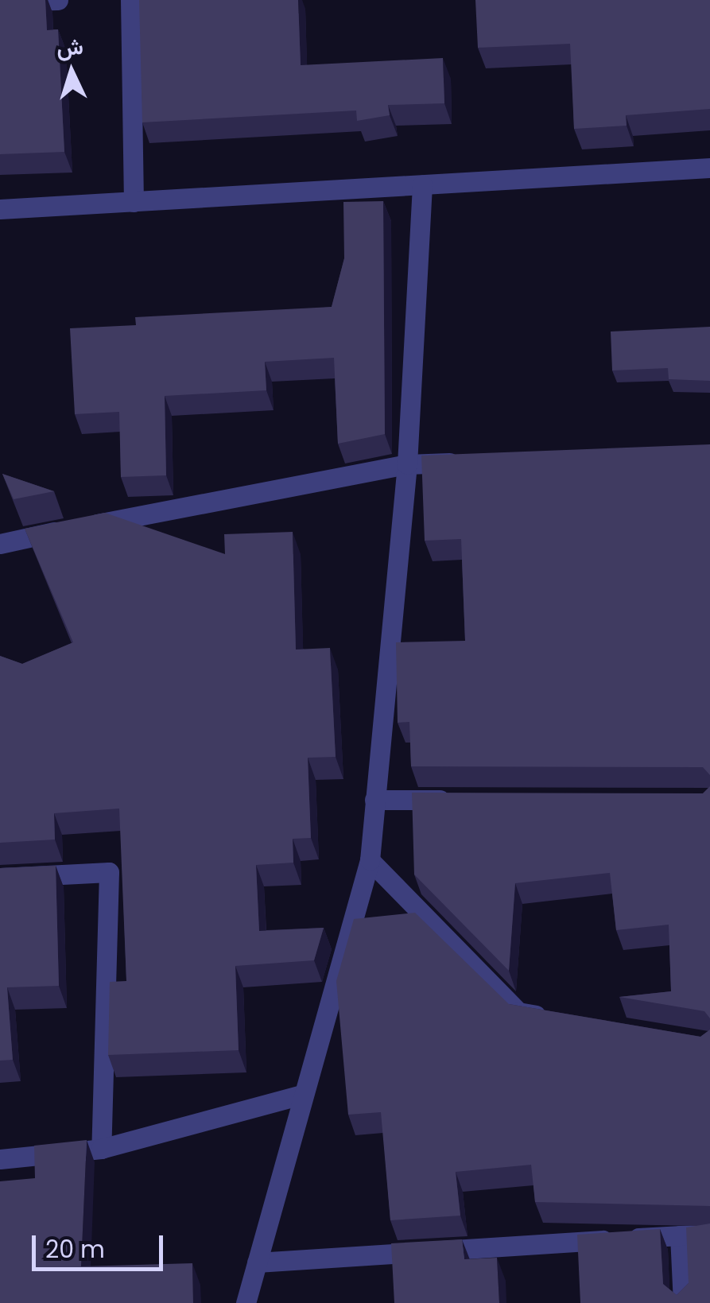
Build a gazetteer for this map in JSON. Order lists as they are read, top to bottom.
{
  "scale_bar": "20 m",
  "north": "top"
}
